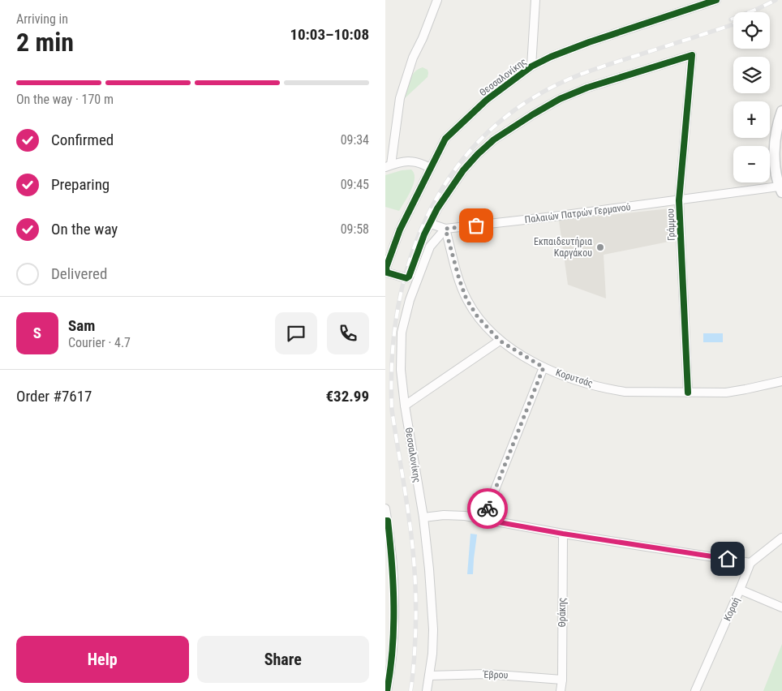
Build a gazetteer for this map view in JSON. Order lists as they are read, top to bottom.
{
  "streets": {
    "street": [
      "Θεσσαλονίκης",
      "Παλαιών Πατρών Γερμανού",
      "Γράμμου",
      "Κορυτσάς",
      "Κοραή",
      "Θράκης",
      "Έβρου"
    ]
  },
  "crossings": [
    ["Θεσσαλονίκης", "Παλαιών Πατρών Γερμανού"],
    ["Θεσσαλονίκης", "Κορυτσάς"],
    ["Θεσσαλονίκης", "Έβρου"],
    ["Παλαιών Πατρών Γερμανού", "Γράμμου"],
    ["Παλαιών Πατρών Γερμανού", "Κορυτσάς"],
    ["Γράμμου", "Κορυτσάς"],
    ["Θράκης", "Έβρου"]
  ],
  "places": ["Εκπαιδευτήρια Καργάκου"],
  "page": {
    "heading": ["2 min", "Arriving in", "10:03–10:08"],
    "panel": [
      "Sam",
      "Courier · 4.7",
      "Order #7617",
      "€32.99"
    ],
    "map_buttons": ["+", "−"],
    "bar": "On the way · 170 m",
    "list": [
      ["Confirmed", "09:34"],
      ["Preparing", "09:45"],
      ["On the way", "09:58"],
      "Delivered"
    ],
    "round": "S",
    "buttons": ["Help", "Share"]
  }
}
